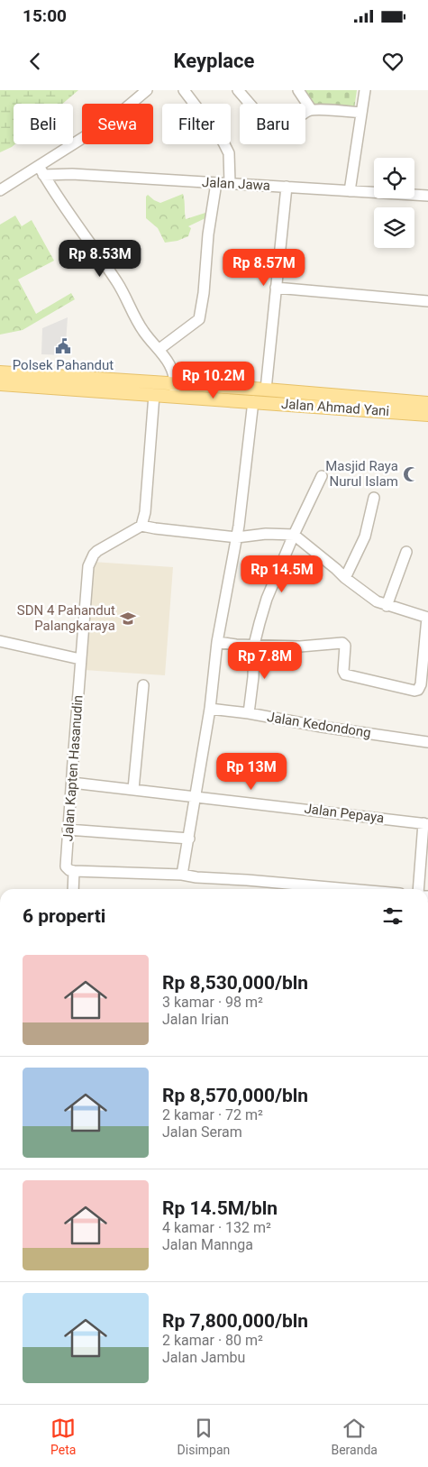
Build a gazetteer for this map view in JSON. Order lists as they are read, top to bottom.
{
  "streets": {
    "main road": ["Jalan Ahmad Yani"],
    "street": [
      "Jalan Jawa",
      "Jalan Kedondong",
      "Jalan Kapten Hasanudin",
      "Jalan Pepaya"
    ]
  },
  "crossings": [
    ["Jalan Kapten Hasanudin", "Jalan Pepaya"]
  ],
  "places": {
    "public building": ["Polsek Pahandut"],
    "mosque": ["Masjid Raya Nurul Islam"],
    "school or university": ["SDN 4 Pahandut Palangkaraya"]
  },
  "page": {
    "status": "15:00",
    "header": "Keyplace",
    "chip": [
      "Beli",
      "Sewa",
      "Filter",
      "Baru"
    ],
    "price": [
      "Rp 8.53M",
      "Rp 8.57M",
      "Rp 10.2M",
      "Rp 14.5M",
      "Rp 7.8M",
      "Rp 13M"
    ],
    "heading": "6 properti",
    "list": [
      {
        "name": "Rp 8,530,000/bln",
        "note": "3 kamar · 98 m² · Jalan Irian"
      },
      {
        "name": "Rp 8,570,000/bln",
        "note": "2 kamar · 72 m² · Jalan Seram"
      },
      {
        "name": "Rp 14.5M/bln",
        "note": "4 kamar · 132 m² · Jalan Mannga"
      },
      {
        "name": "Rp 7,800,000/bln",
        "note": "2 kamar · 80 m² · Jalan Jambu"
      }
    ],
    "tabs": ["Peta", "Disimpan", "Beranda"]
  }
}
